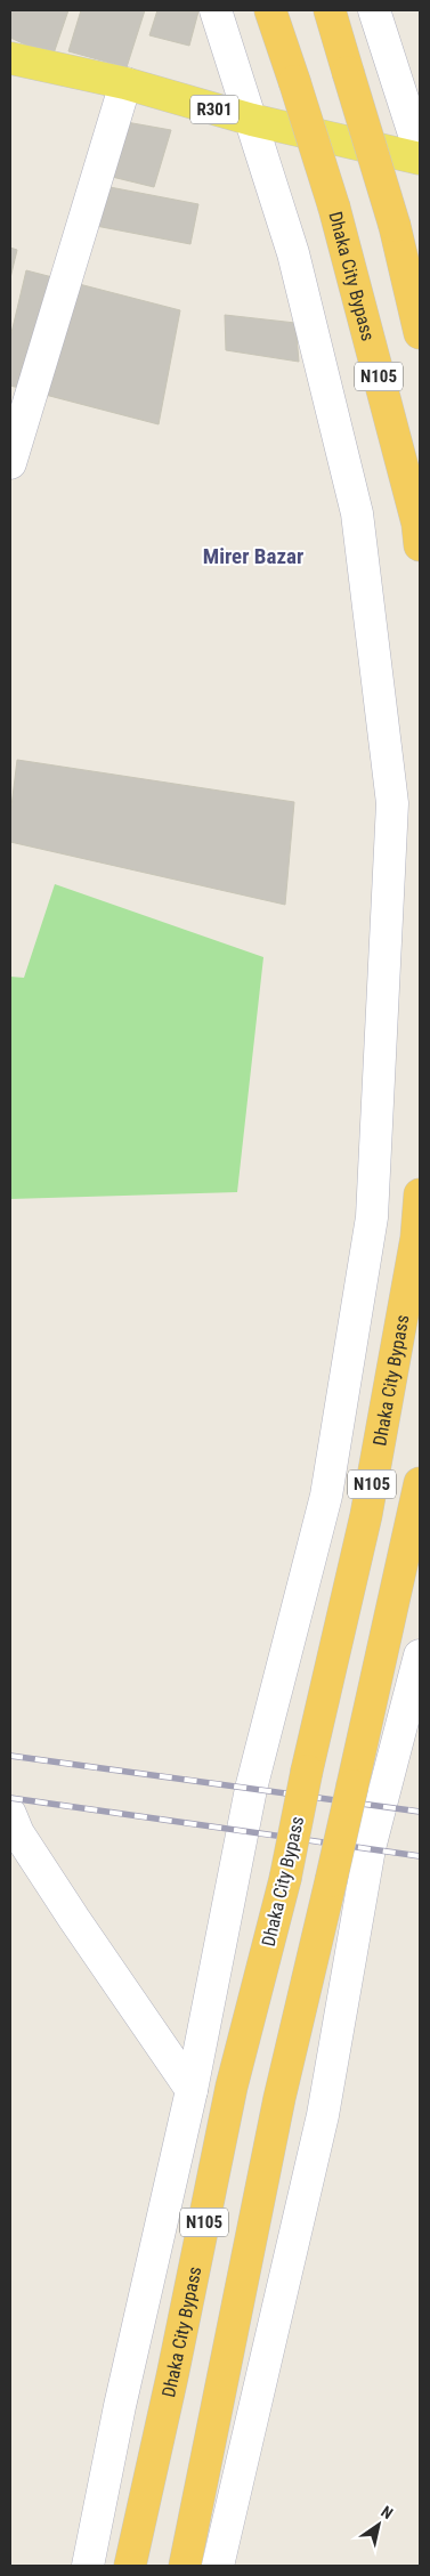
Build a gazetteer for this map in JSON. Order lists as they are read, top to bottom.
{
  "streets": {
    "highway": ["Dhaka City Bypass", "N105"],
    "main road": ["R301"]
  },
  "districts": ["Mirer Bazar"],
  "north": "top right"
}
